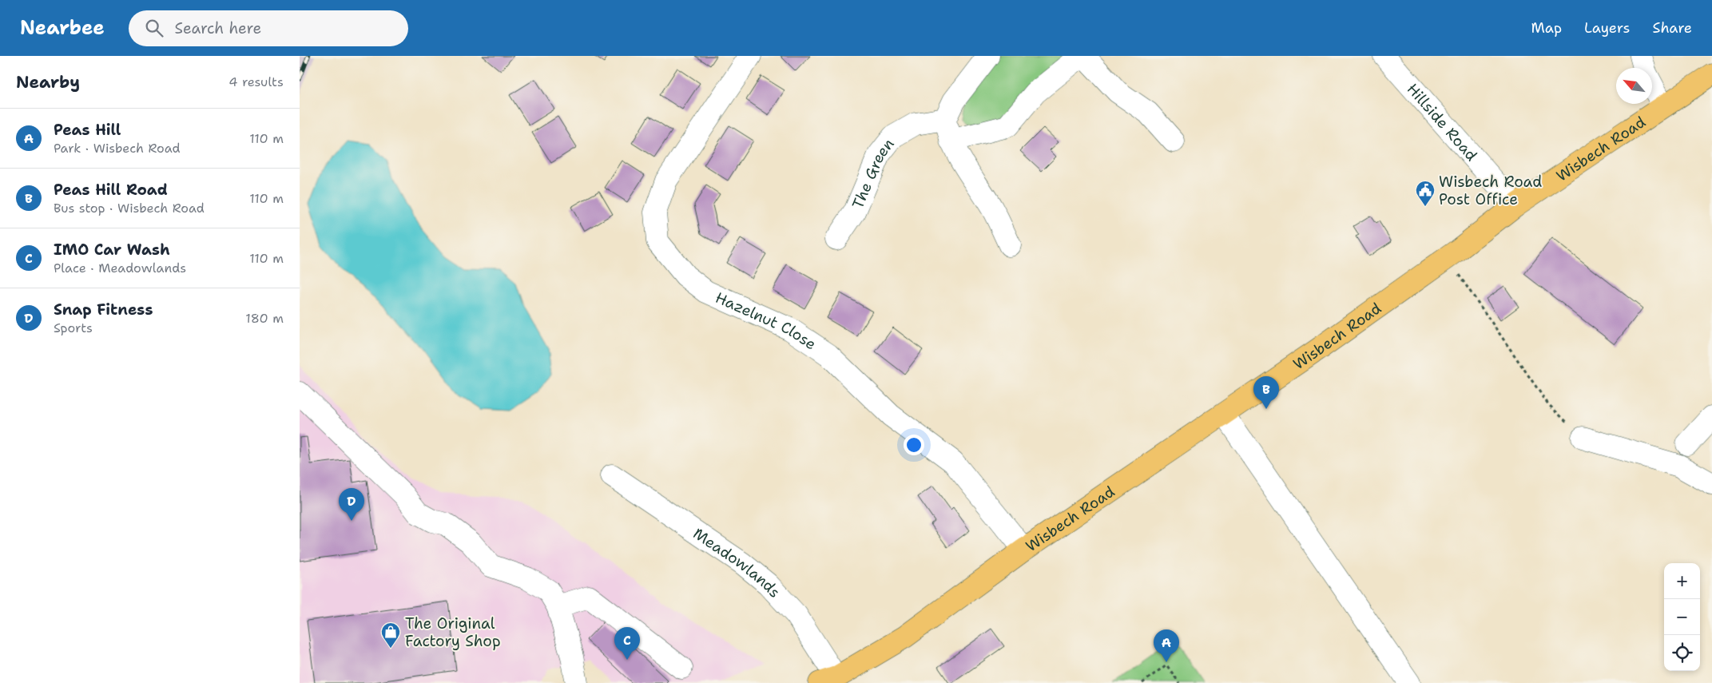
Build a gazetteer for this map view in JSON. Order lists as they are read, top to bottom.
{
  "streets": {
    "main road": ["Wisbech Road"],
    "street": [
      "Hillside Road",
      "The Green",
      "Hazelnut Close",
      "Meadowlands"
    ]
  },
  "crossings": [
    ["Hillside Road", "Wisbech Road"],
    ["Wisbech Road", "Hazelnut Close"],
    ["Wisbech Road", "Meadowlands"]
  ],
  "places": {
    "public building": ["Wisbech Road Post Office"],
    "shop": ["The Original Factory Shop"]
  },
  "north": "top left",
  "page": {
    "header": "Nearbee",
    "search": "Search here",
    "nav": ["Map", "Layers", "Share"],
    "heading": ["Nearby", "4 results"],
    "list": [
      {
        "mark": "A",
        "name": "Peas Hill",
        "note": "Park · Wisbech Road",
        "value": "110 m"
      },
      {
        "mark": "B",
        "name": "Peas Hill Road",
        "note": "Bus stop · Wisbech Road",
        "value": "110 m"
      },
      {
        "mark": "C",
        "name": "IMO Car Wash",
        "note": "Place · Meadowlands",
        "value": "110 m"
      },
      {
        "mark": "D",
        "name": "Snap Fitness",
        "note": "Sports",
        "value": "180 m"
      }
    ],
    "pins": [
      "B",
      "D",
      "C",
      "A"
    ],
    "map_buttons": ["+", "−"]
  }
}
